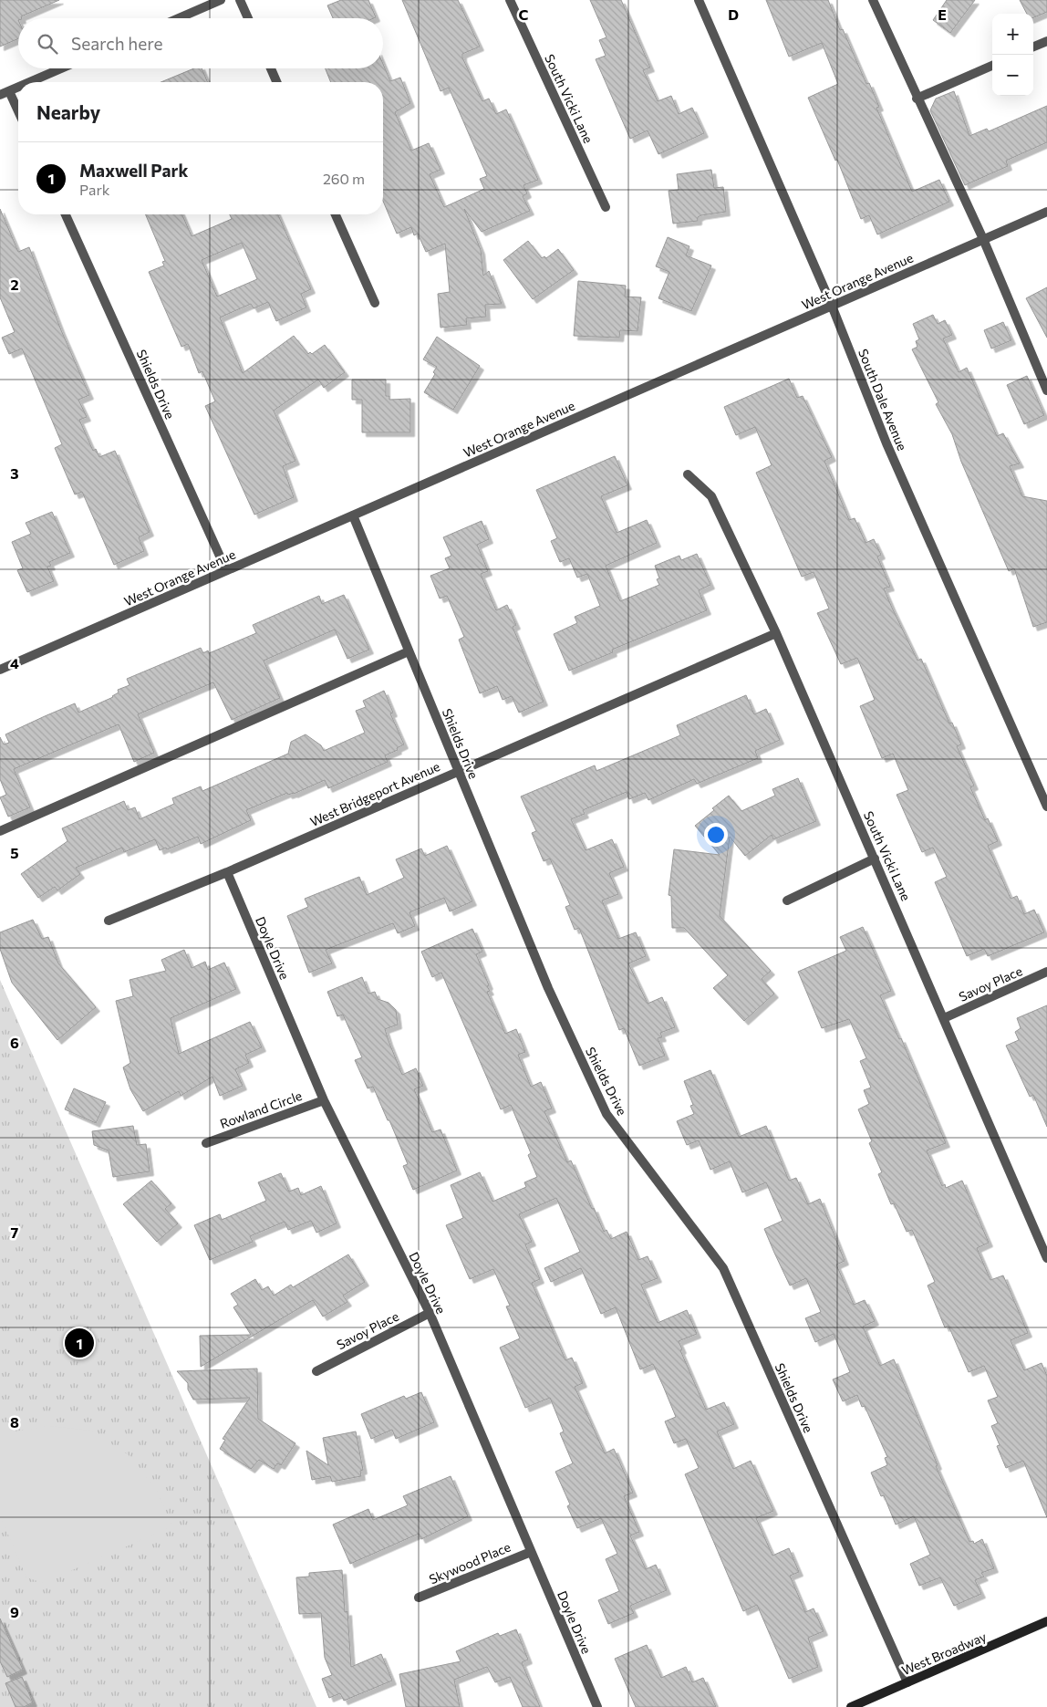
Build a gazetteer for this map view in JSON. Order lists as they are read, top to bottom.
{
  "streets": {
    "main road": ["West Broadway"],
    "street": [
      "South Vicki Lane",
      "West Orange Avenue",
      "Shields Drive",
      "South Dale Avenue",
      "West Bridgeport Avenue",
      "Doyle Drive",
      "Savoy Place",
      "Rowland Circle",
      "Skywood Place"
    ]
  },
  "crossings": [
    ["South Vicki Lane", "West Bridgeport Avenue"],
    ["South Vicki Lane", "Savoy Place"],
    ["West Orange Avenue", "Shields Drive"],
    ["West Orange Avenue", "South Dale Avenue"],
    ["Shields Drive", "West Bridgeport Avenue"],
    ["Shields Drive", "West Broadway"],
    ["West Bridgeport Avenue", "Doyle Drive"],
    ["Doyle Drive", "Savoy Place"],
    ["Doyle Drive", "Rowland Circle"],
    ["Doyle Drive", "Skywood Place"]
  ],
  "page": {
    "map_buttons": ["+", "−"],
    "search": "Search here",
    "heading": "Nearby",
    "list": [
      {
        "mark": "1",
        "name": "Maxwell Park",
        "note": "Park",
        "value": "260 m"
      }
    ],
    "pins": "1"
  },
  "grid": {
    "columns": ["C", "D", "E"],
    "rows": [
      "2",
      "3",
      "4",
      "5",
      "6",
      "7",
      "8",
      "9"
    ]
  }
}
